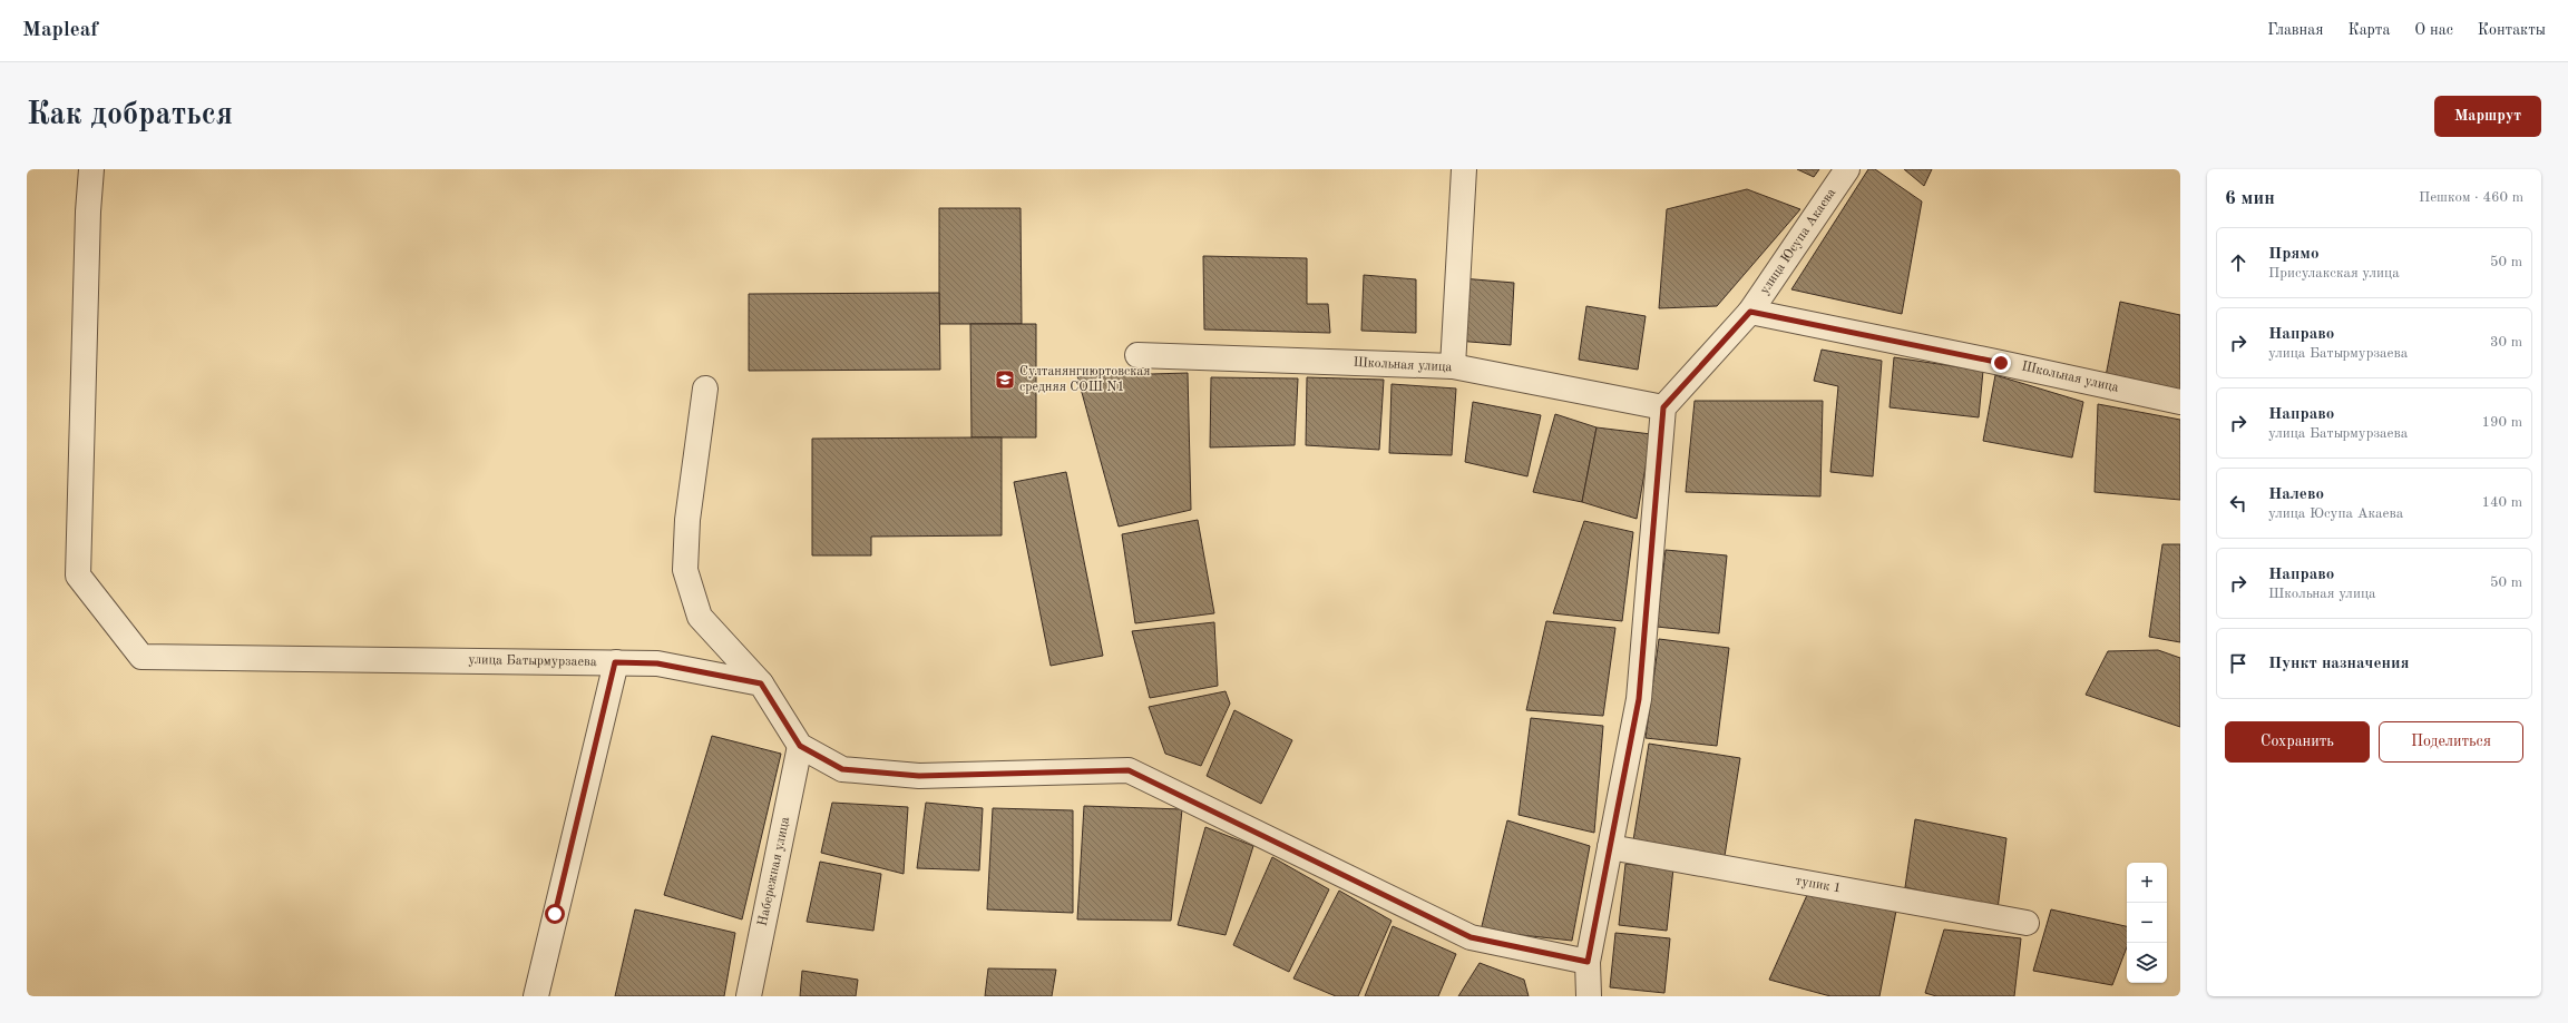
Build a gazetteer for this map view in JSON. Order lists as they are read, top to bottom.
{
  "streets": {
    "street": [
      "улица Юсупа Акаева",
      "Школьная улица",
      "улица Батырмурзаева",
      "Набережная улица",
      "тупик 1"
    ]
  },
  "crossings": [
    ["улица Юсупа Акаева", "Школьная улица"]
  ],
  "places": {
    "school or university": ["Султанянгиюртовская средняя СОШ N1"]
  },
  "page": {
    "header": "Mapleaf",
    "nav": [
      "Главная",
      "Карта",
      "О нас",
      "Контакты"
    ],
    "buttons": [
      "Маршрут",
      ["Сохранить", "Поделиться"]
    ],
    "title": "Как добраться",
    "heading": ["6 мин", "Пешком · 460 m"],
    "list": [
      ["Прямо", "Присулакская улица", "50 m"],
      ["Направо", "улица Батырмурзаева", "30 m"],
      ["Направо", "улица Батырмурзаева", "190 m"],
      ["Налево", "улица Юсупа Акаева", "140 m"],
      ["Направо", "Школьная улица", "50 m"],
      "Пункт назначения"
    ],
    "map_buttons": ["+", "−"]
  }
}
